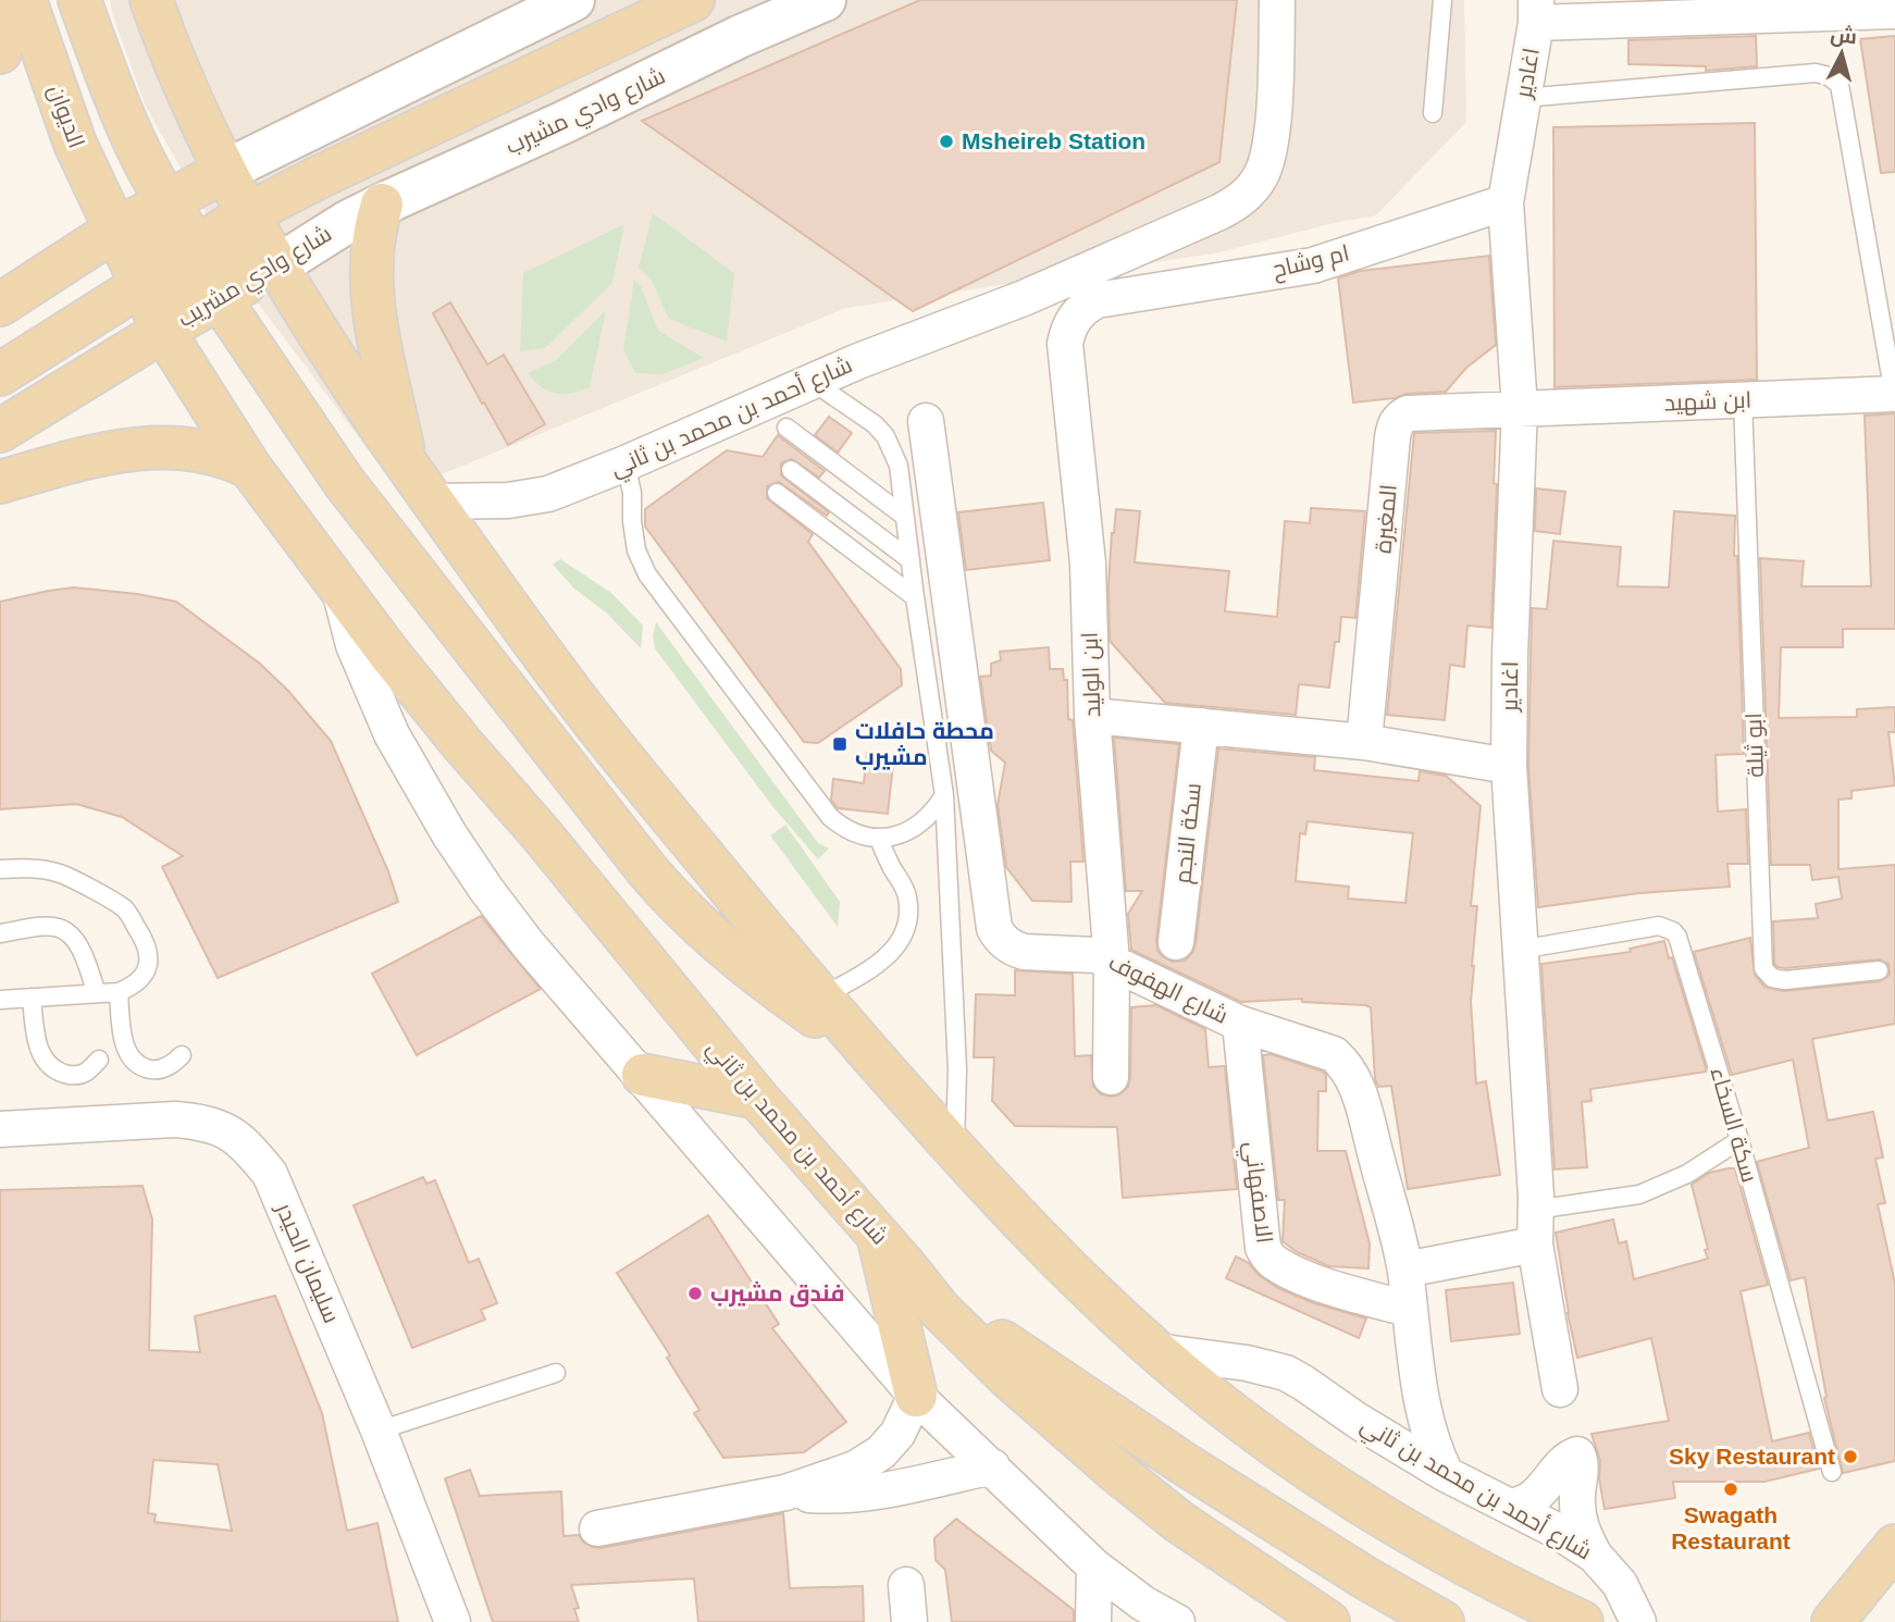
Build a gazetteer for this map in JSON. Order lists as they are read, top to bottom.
{
  "streets": {
    "main road": ["الديوان", "شارع وادي مشريب", "شارع أحمد بن محمد بن ثاني"],
    "street": [
      "اغادير",
      "شارع وادي مشيرب",
      "ام وشاح",
      "ابن شهيد",
      "المغيرة",
      "ابن الوليد",
      "سكة النجم",
      "شارع الهفوف",
      "الاصفهاني",
      "سليمان الحيدر"
    ],
    "lane": ["ابو ثيلة", "سكة السخاء"]
  },
  "crossings": [
    ["اغادير", "ام وشاح"],
    ["اغادير", "ابن شهيد"],
    ["اغادير", "المغيرة"],
    ["اغادير", "سكة السخاء"],
    ["شارع وادي مشيرب", "شارع وادي مشريب"],
    ["الديوان", "شارع أحمد بن محمد بن ثاني"],
    ["ام وشاح", "ابن الوليد"],
    ["شارع وادي مشريب", "شارع أحمد بن محمد بن ثاني"],
    ["ابن شهيد", "المغيرة"],
    ["ابن شهيد", "ابو ثيلة"],
    ["شارع أحمد بن محمد بن ثاني", "شارع الهفوف"],
    ["ابن الوليد", "شارع الهفوف"],
    ["شارع الهفوف", "الاصفهاني"]
  ],
  "places": {
    "other": [
      "Msheireb Station",
      "فندق مشيرب",
      "Sky Restaurant",
      "Swagath Restaurant"
    ],
    "transit": ["محطة حافلات مشيرب"]
  },
  "north": "top"
}
